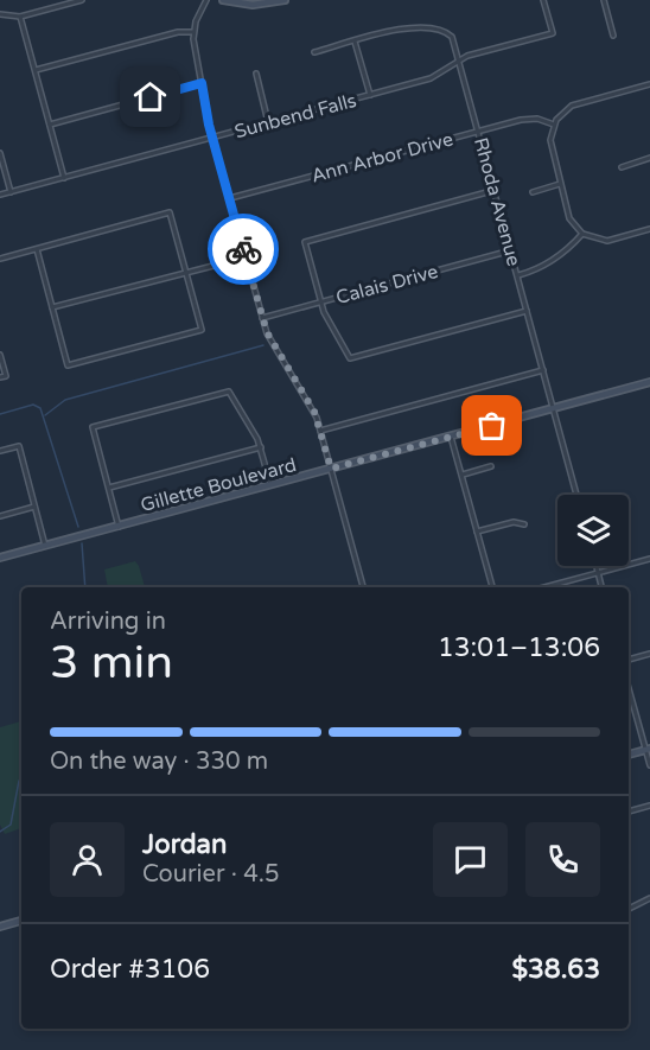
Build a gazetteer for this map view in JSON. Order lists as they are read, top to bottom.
{
  "streets": {
    "main road": ["Gillette Boulevard"],
    "street": [
      "Sunbend Falls",
      "Ann Arbor Drive",
      "Rhoda Avenue",
      "Calais Drive"
    ]
  },
  "crossings": [
    ["Sunbend Falls", "Rhoda Avenue"],
    ["Ann Arbor Drive", "Rhoda Avenue"],
    ["Rhoda Avenue", "Calais Drive"],
    ["Rhoda Avenue", "Gillette Boulevard"]
  ],
  "page": {
    "heading": ["3 min", "Arriving in", "13:01–13:06"],
    "panel": [
      "Jordan",
      "Courier · 4.5",
      "Order #3106",
      "$38.63"
    ],
    "bar": "On the way · 330 m"
  }
}
